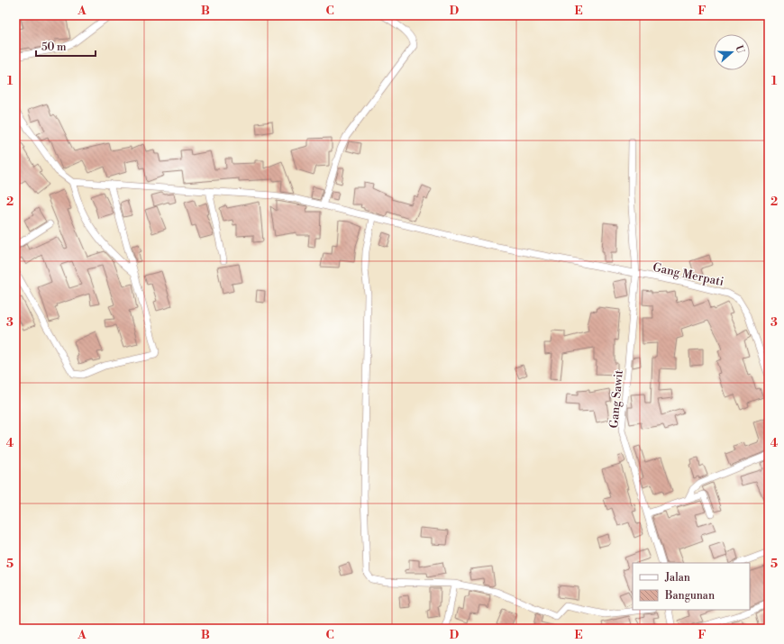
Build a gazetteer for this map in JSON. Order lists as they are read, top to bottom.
{
  "streets": {
    "street": ["Gang Merpati", "Gang Sawit"]
  },
  "crossings": [
    ["Gang Merpati", "Gang Sawit"]
  ],
  "legend": ["Jalan", "Bangunan"],
  "scale_bar": "50 m",
  "north": "right",
  "grid": {
    "columns": [
      "A",
      "B",
      "C",
      "D",
      "E",
      "F"
    ],
    "rows": [
      "1",
      "2",
      "3",
      "4",
      "5"
    ]
  }
}
